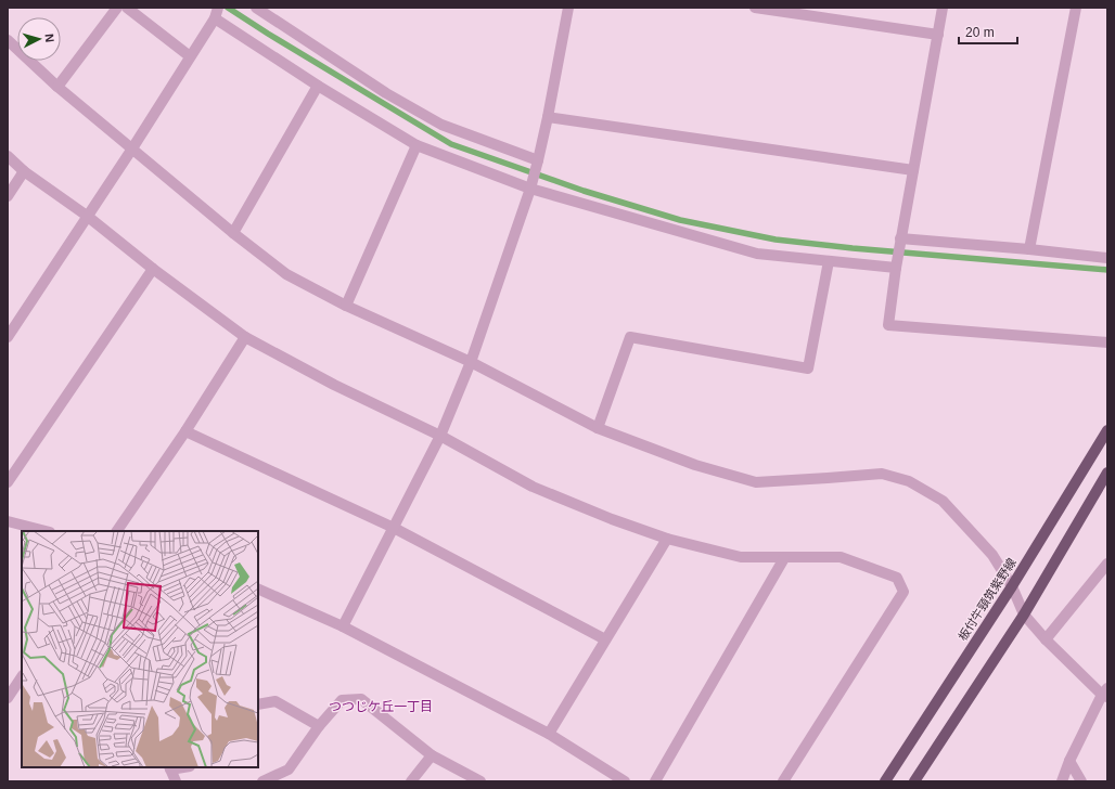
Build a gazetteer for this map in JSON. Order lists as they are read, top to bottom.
{
  "streets": {
    "main road": ["板付牛頸筑紫野線"]
  },
  "districts": ["つつじケ丘一丁目"],
  "scale_bar": "20 m",
  "north": "right"
}
